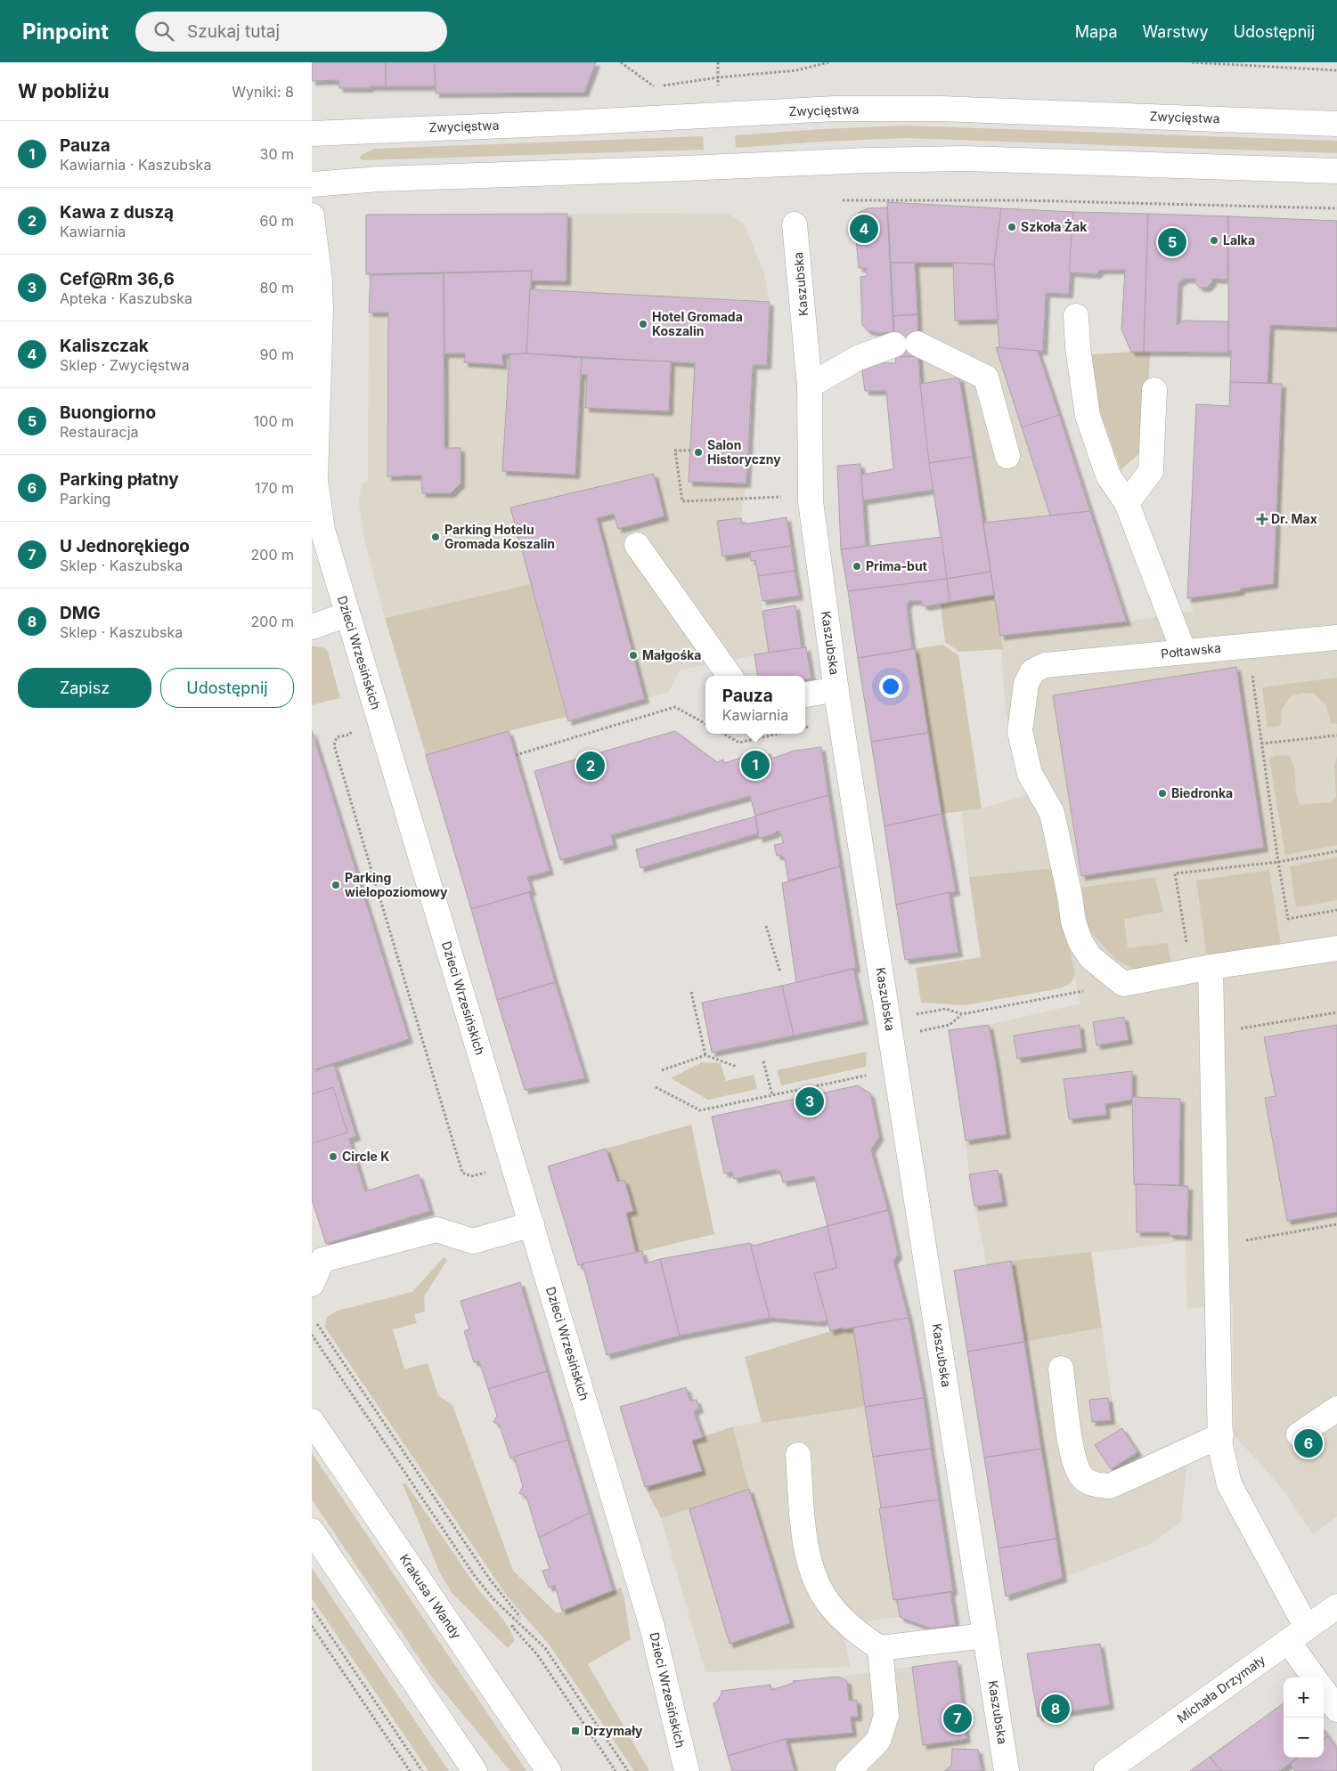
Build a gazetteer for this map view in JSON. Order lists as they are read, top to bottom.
{
  "streets": {
    "street": [
      "Zwycięstwa",
      "Kaszubska",
      "Połtawska",
      "Dzieci Wrzesińskich",
      "Krakusa i Wandy",
      "Michała Drzymały"
    ]
  },
  "places": {
    "other": [
      "Szkoła Żak",
      "Lalka",
      "Hotel Gromada Koszalin",
      "Salon Historyczny",
      "Parking Hotelu Gromada Koszalin",
      "Prima-but",
      "Małgośka",
      "Biedronka",
      "Parking wielopoziomowy",
      "Circle K"
    ],
    "health": ["Dr. Max"],
    "transit": ["Drzymały"]
  },
  "page": {
    "header": "Pinpoint",
    "search": "Szukaj tutaj",
    "nav": ["Mapa", "Warstwy", "Udostępnij"],
    "heading": ["W pobliżu", "Wyniki: 8"],
    "list": [
      {
        "mark": "1",
        "name": "Pauza",
        "note": "Kawiarnia · Kaszubska",
        "value": "30 m"
      },
      {
        "mark": "2",
        "name": "Kawa z duszą",
        "note": "Kawiarnia",
        "value": "60 m"
      },
      {
        "mark": "3",
        "name": "Cef@Rm 36,6",
        "note": "Apteka · Kaszubska",
        "value": "80 m"
      },
      {
        "mark": "4",
        "name": "Kaliszczak",
        "note": "Sklep · Zwycięstwa",
        "value": "90 m"
      },
      {
        "mark": "5",
        "name": "Buongiorno",
        "note": "Restauracja",
        "value": "100 m"
      },
      {
        "mark": "6",
        "name": "Parking płatny",
        "note": "Parking",
        "value": "170 m"
      },
      {
        "mark": "7",
        "name": "U Jednorękiego",
        "note": "Sklep · Kaszubska",
        "value": "200 m"
      },
      {
        "mark": "8",
        "name": "DMG",
        "note": "Sklep · Kaszubska",
        "value": "200 m"
      }
    ],
    "pins": [
      "4",
      "5",
      "1",
      "2",
      "3",
      "6",
      "8",
      "7"
    ],
    "buttons": ["Zapisz", "Udostępnij"],
    "popup": ["Pauza", "Kawiarnia"],
    "map_buttons": ["+", "−"]
  }
}
